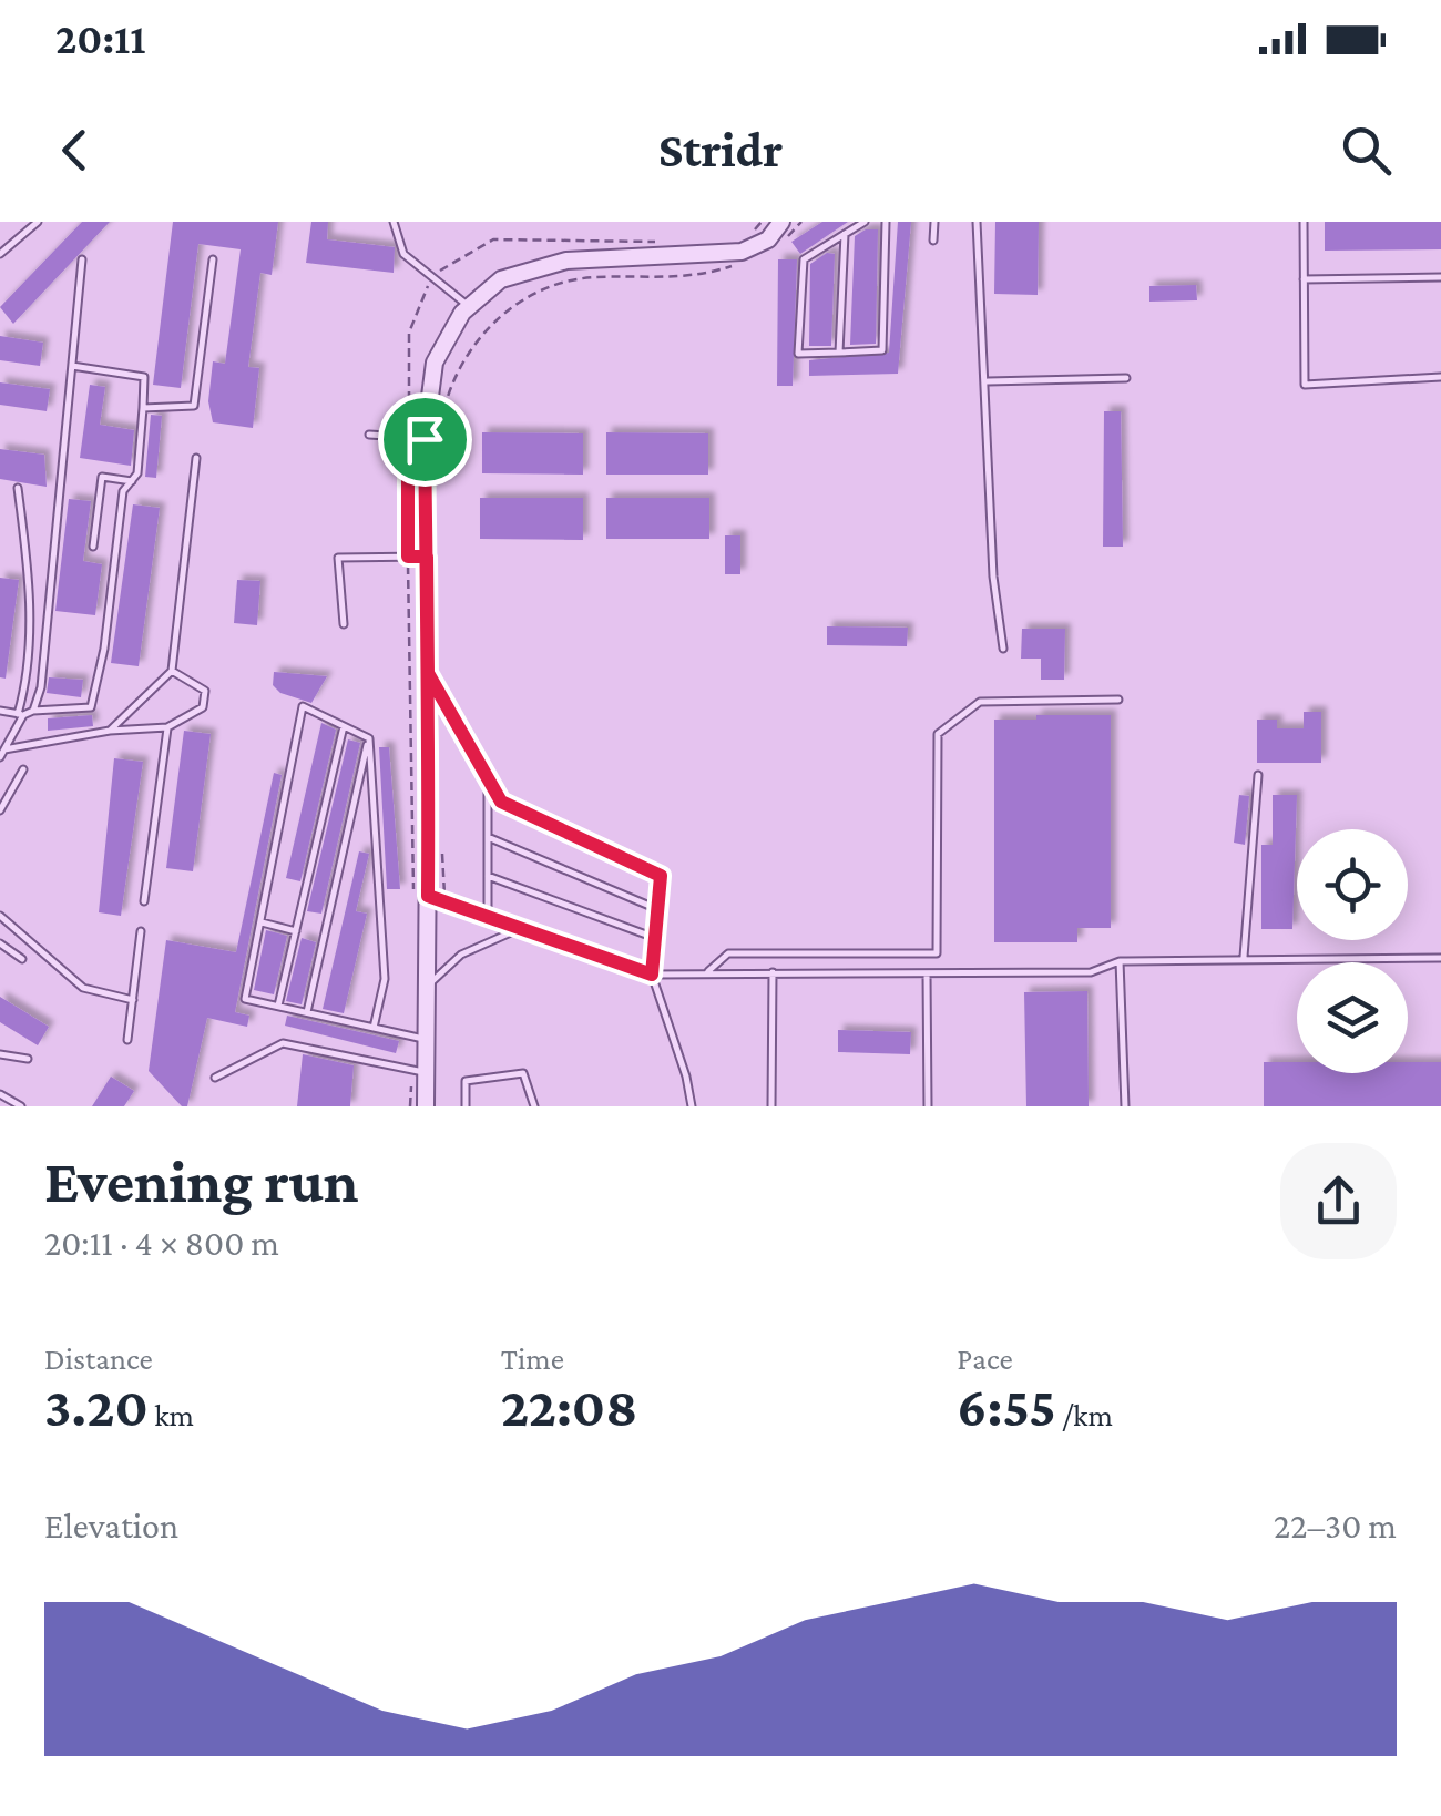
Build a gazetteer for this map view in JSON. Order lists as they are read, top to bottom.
{
  "page": {
    "status": "20:11",
    "header": "Stridr",
    "heading": ["Evening run", "20:11 · 4 × 800 m"],
    "stats": [
      ["Distance", "3.20 km"],
      ["Time", "22:08"],
      ["Pace", "6:55 /km"]
    ],
    "chart": ["Elevation", "22–30 m"]
  }
}
